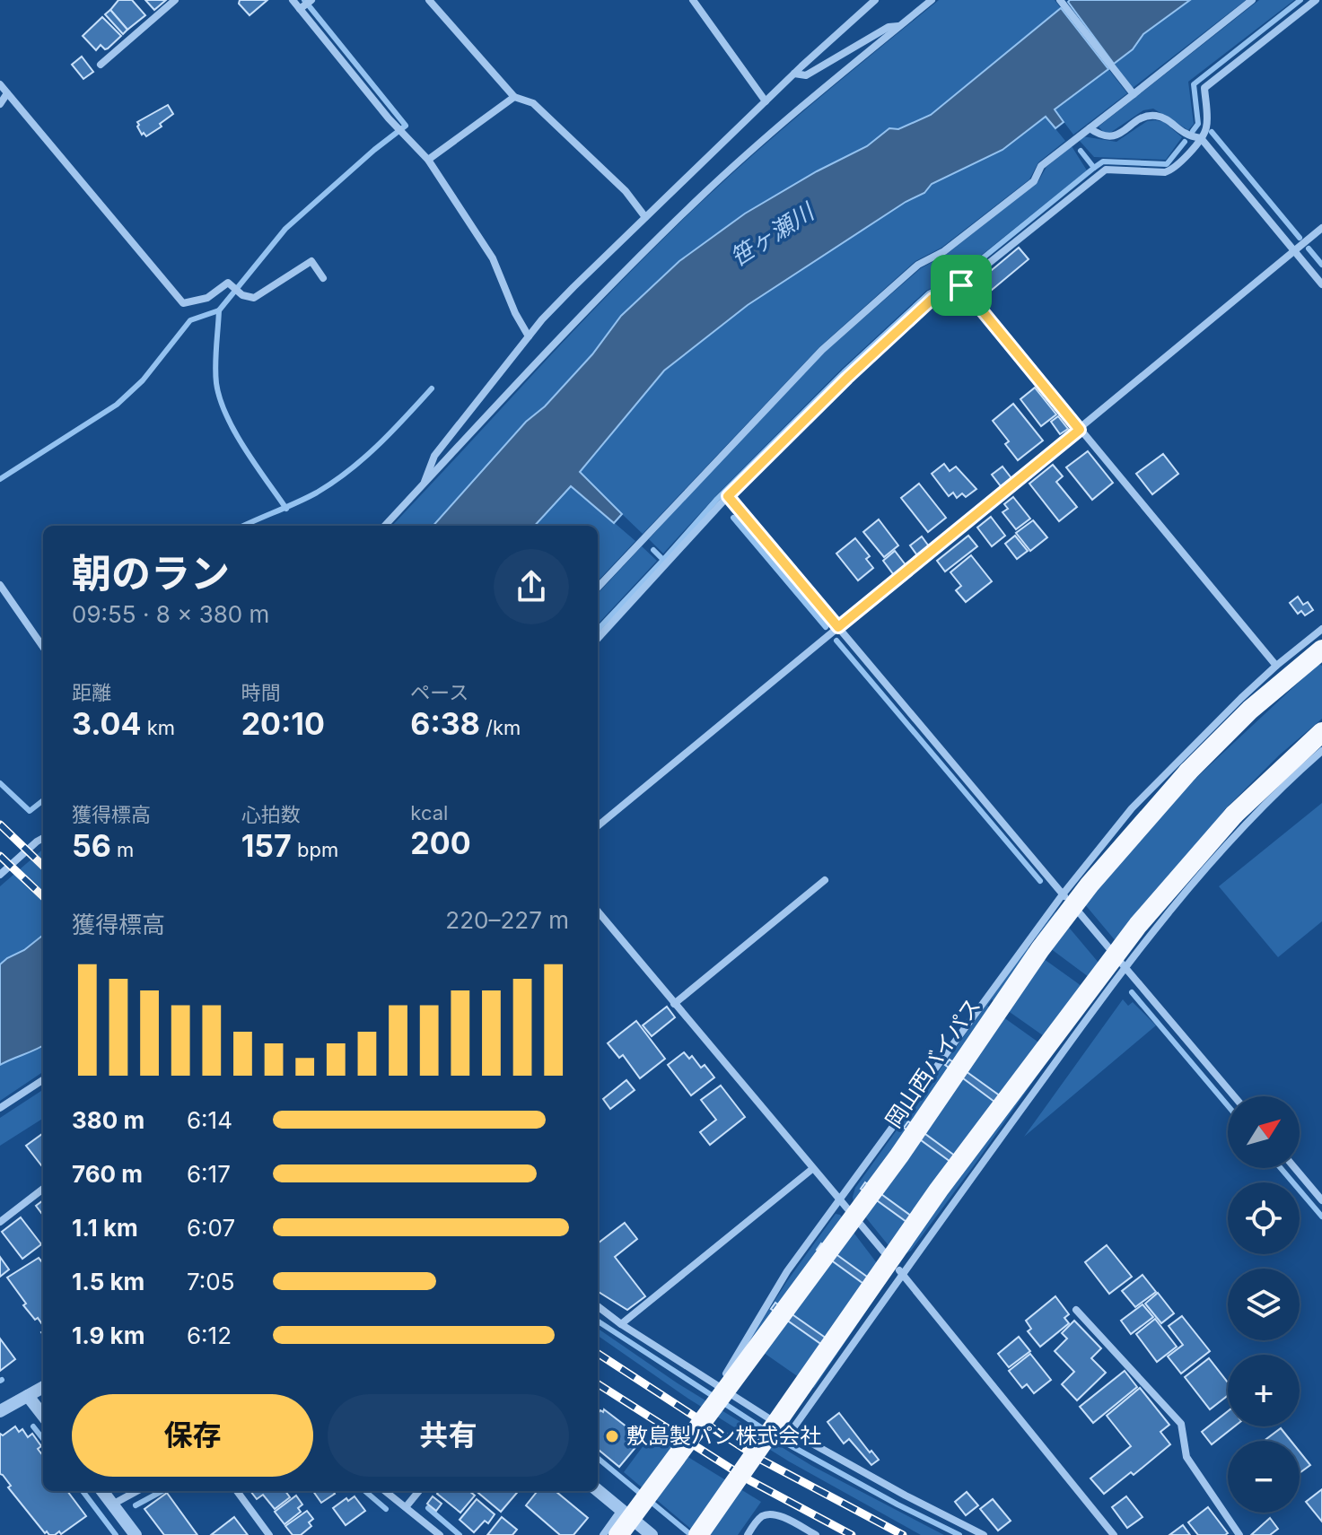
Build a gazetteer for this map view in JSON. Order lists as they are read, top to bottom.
{
  "streets": {
    "highway": ["岡山西バイパス"]
  },
  "water": ["笹ヶ瀬川"],
  "places": ["敷島製パン株式会社"],
  "north": "top right",
  "page": {
    "heading": ["朝のラン", "09:55 · 8 × 380 m"],
    "stats": [
      ["距離", "3.04 km"],
      ["時間", "20:10"],
      ["ペース", "6:38 /km"],
      ["獲得標高", "56 m"],
      ["心拍数", "157 bpm"],
      ["kcal", "200"]
    ],
    "chart": ["獲得標高", "220–227 m"],
    "list": [
      {
        "name": "380 m",
        "note": "6:14"
      },
      {
        "name": "760 m",
        "note": "6:17"
      },
      {
        "name": "1.1 km",
        "note": "6:07"
      },
      {
        "name": "1.5 km",
        "note": "7:05"
      },
      {
        "name": "1.9 km",
        "note": "6:12"
      }
    ],
    "map_buttons": ["+", "−"],
    "buttons": ["保存", "共有"]
  }
}
